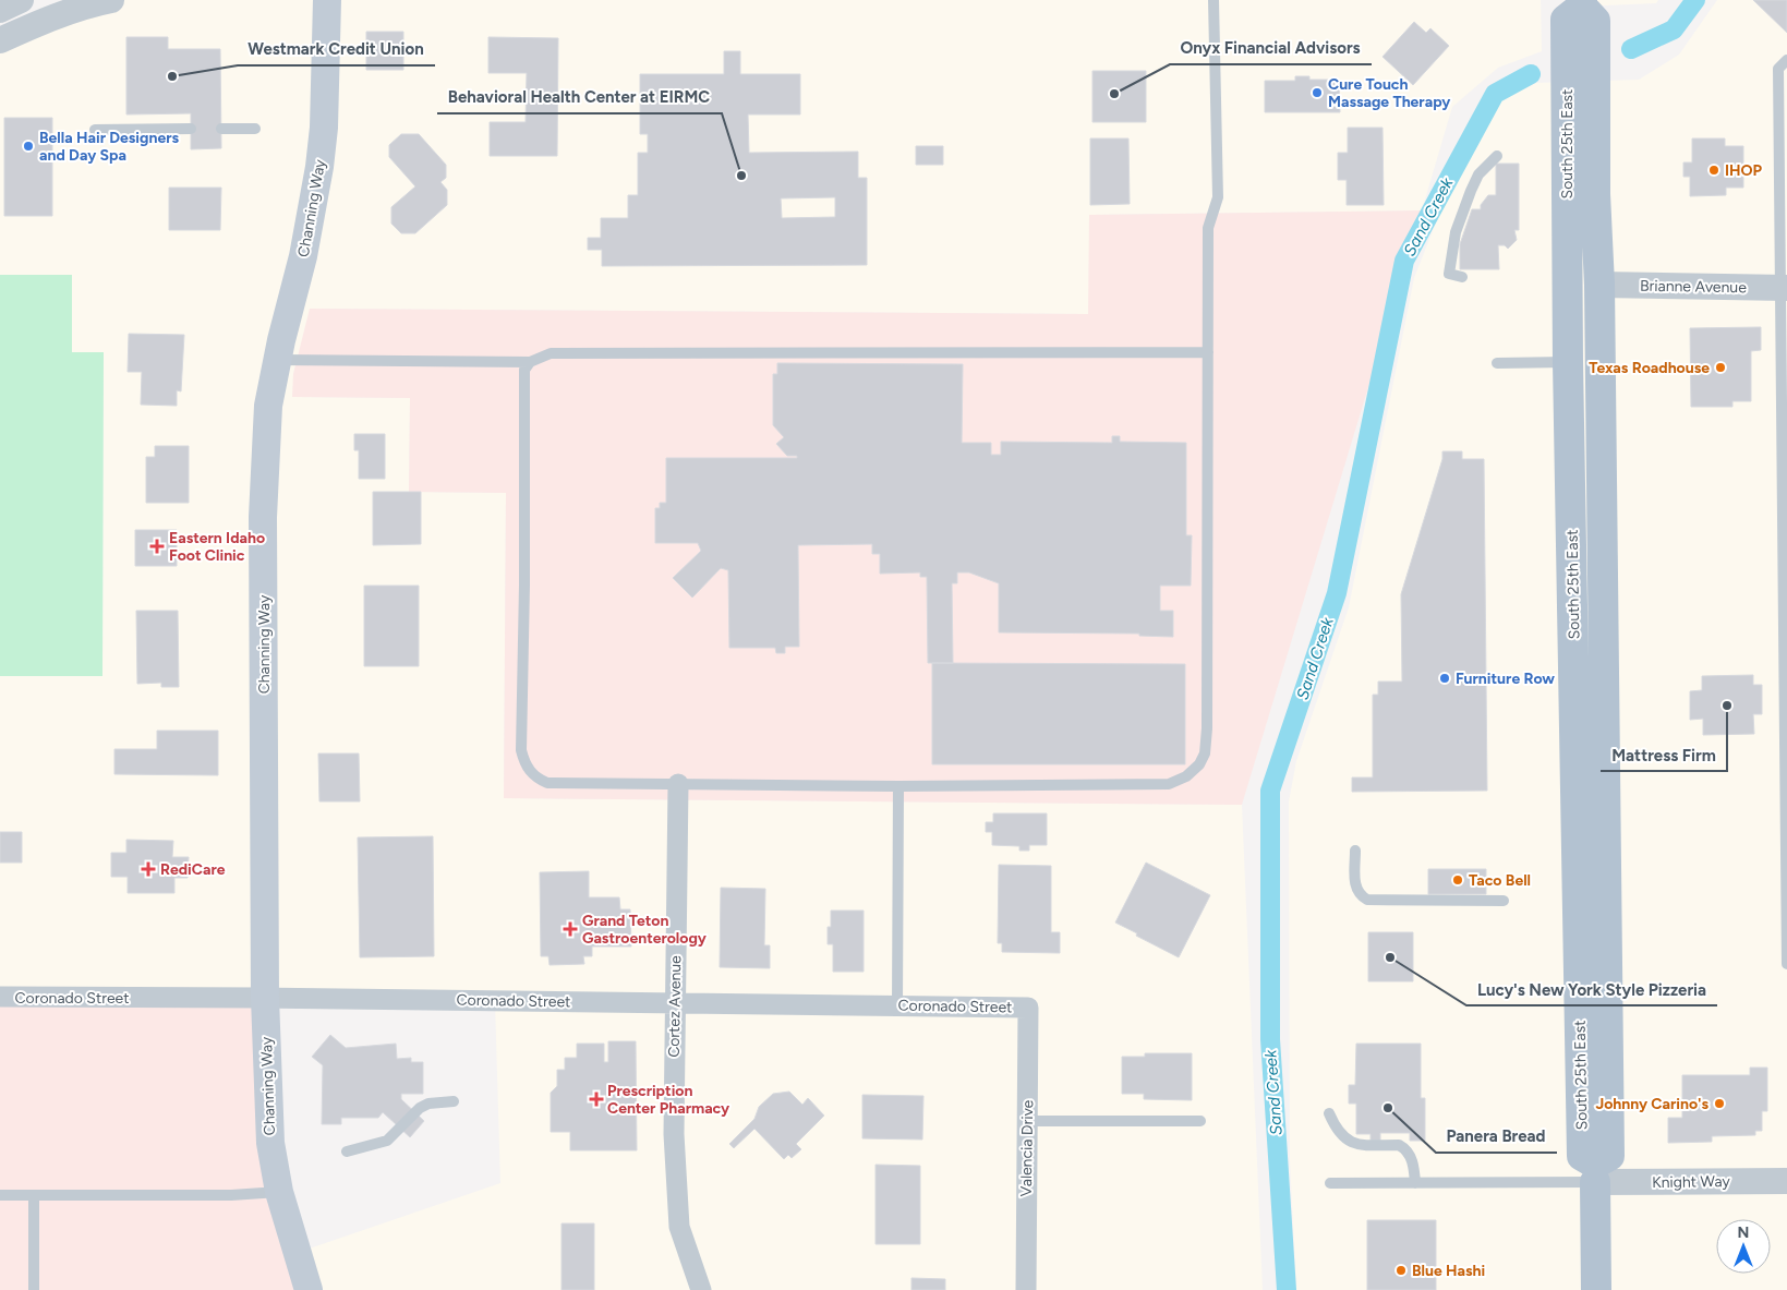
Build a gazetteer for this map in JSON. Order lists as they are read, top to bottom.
{
  "streets": {
    "main road": ["South 25th East", "Channing Way"],
    "street": [
      "Brianne Avenue",
      "Coronado Street",
      "Cortez Avenue",
      "Valencia Drive",
      "Knight Way"
    ]
  },
  "crossings": [
    ["South 25th East", "Brianne Avenue"],
    ["South 25th East", "Knight Way"],
    ["Channing Way", "Coronado Street"],
    ["Coronado Street", "Cortez Avenue"],
    ["Coronado Street", "Valencia Drive"]
  ],
  "water": ["Sand Creek"],
  "places": {
    "other": [
      "Westmark Credit Union",
      "Cure Touch Massage Therapy",
      "Onyx Financial Advisors",
      "Bella Hair Designers and Day Spa",
      "IHOP",
      "Behavioral Health Center at EIRMC",
      "Texas Roadhouse",
      "Furniture Row",
      "Mattress Firm",
      "Taco Bell",
      "Lucy's New York Style Pizzeria",
      "Johnny Carino's",
      "Panera Bread",
      "Blue Hashi"
    ],
    "health": [
      "Eastern Idaho Foot Clinic",
      "RediCare",
      "Grand Teton Gastroenterology",
      "Prescription Center Pharmacy"
    ]
  },
  "north": "top"
}
